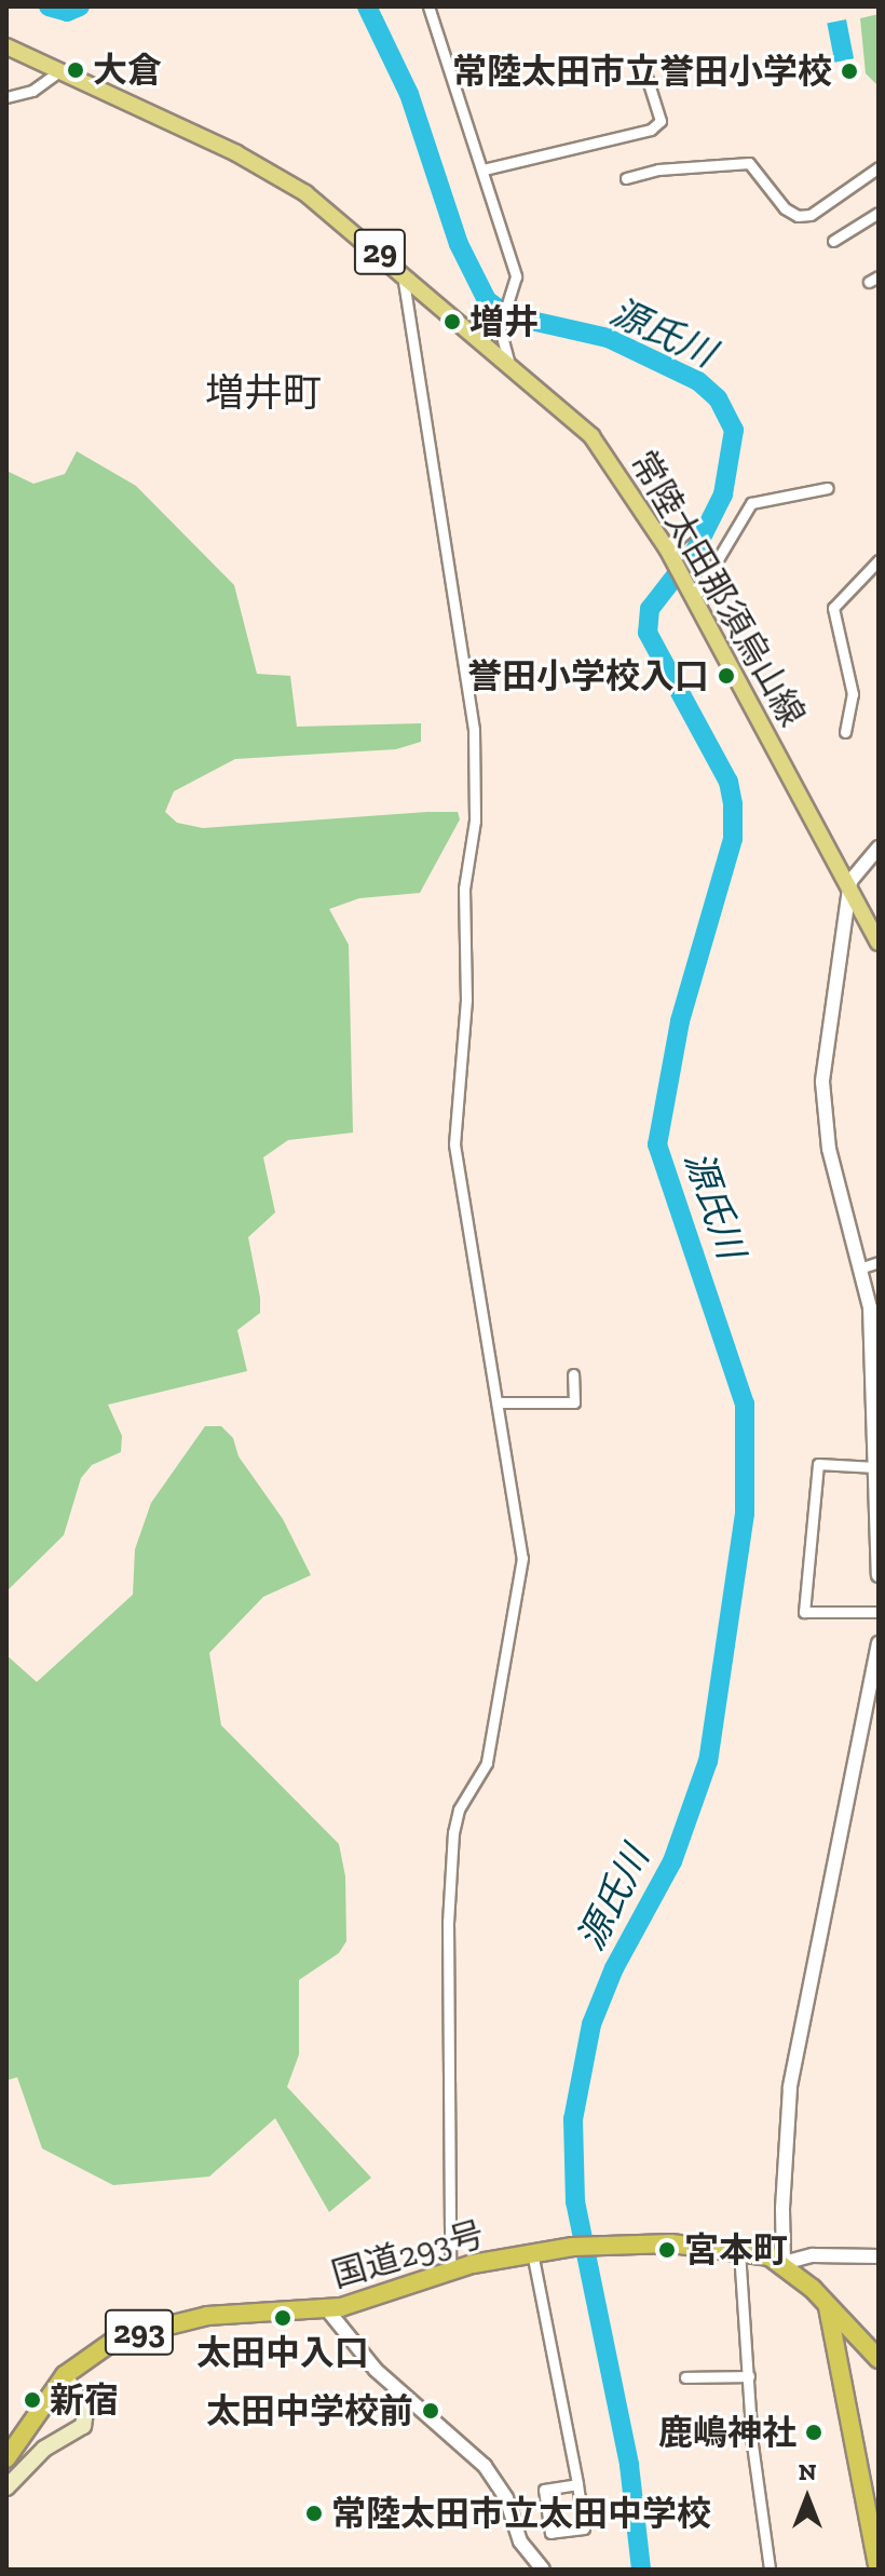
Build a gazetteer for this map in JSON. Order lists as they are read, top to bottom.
{
  "streets": {
    "highway": ["国道293号", "293"],
    "main road": ["29", "常陸太田那須烏山線"]
  },
  "crossings": [
    ["国道293号", "293"]
  ],
  "districts": ["増井町"],
  "water": ["源氏川"],
  "places": [
    "大倉",
    "常陸太田市立誉田小学校",
    "増井",
    "誉田小学校入口",
    "宮本町",
    "太田中入口",
    "新宿",
    "太田中学校前",
    "鹿嶋神社",
    "常陸太田市立太田中学校"
  ],
  "north": "top"
}
